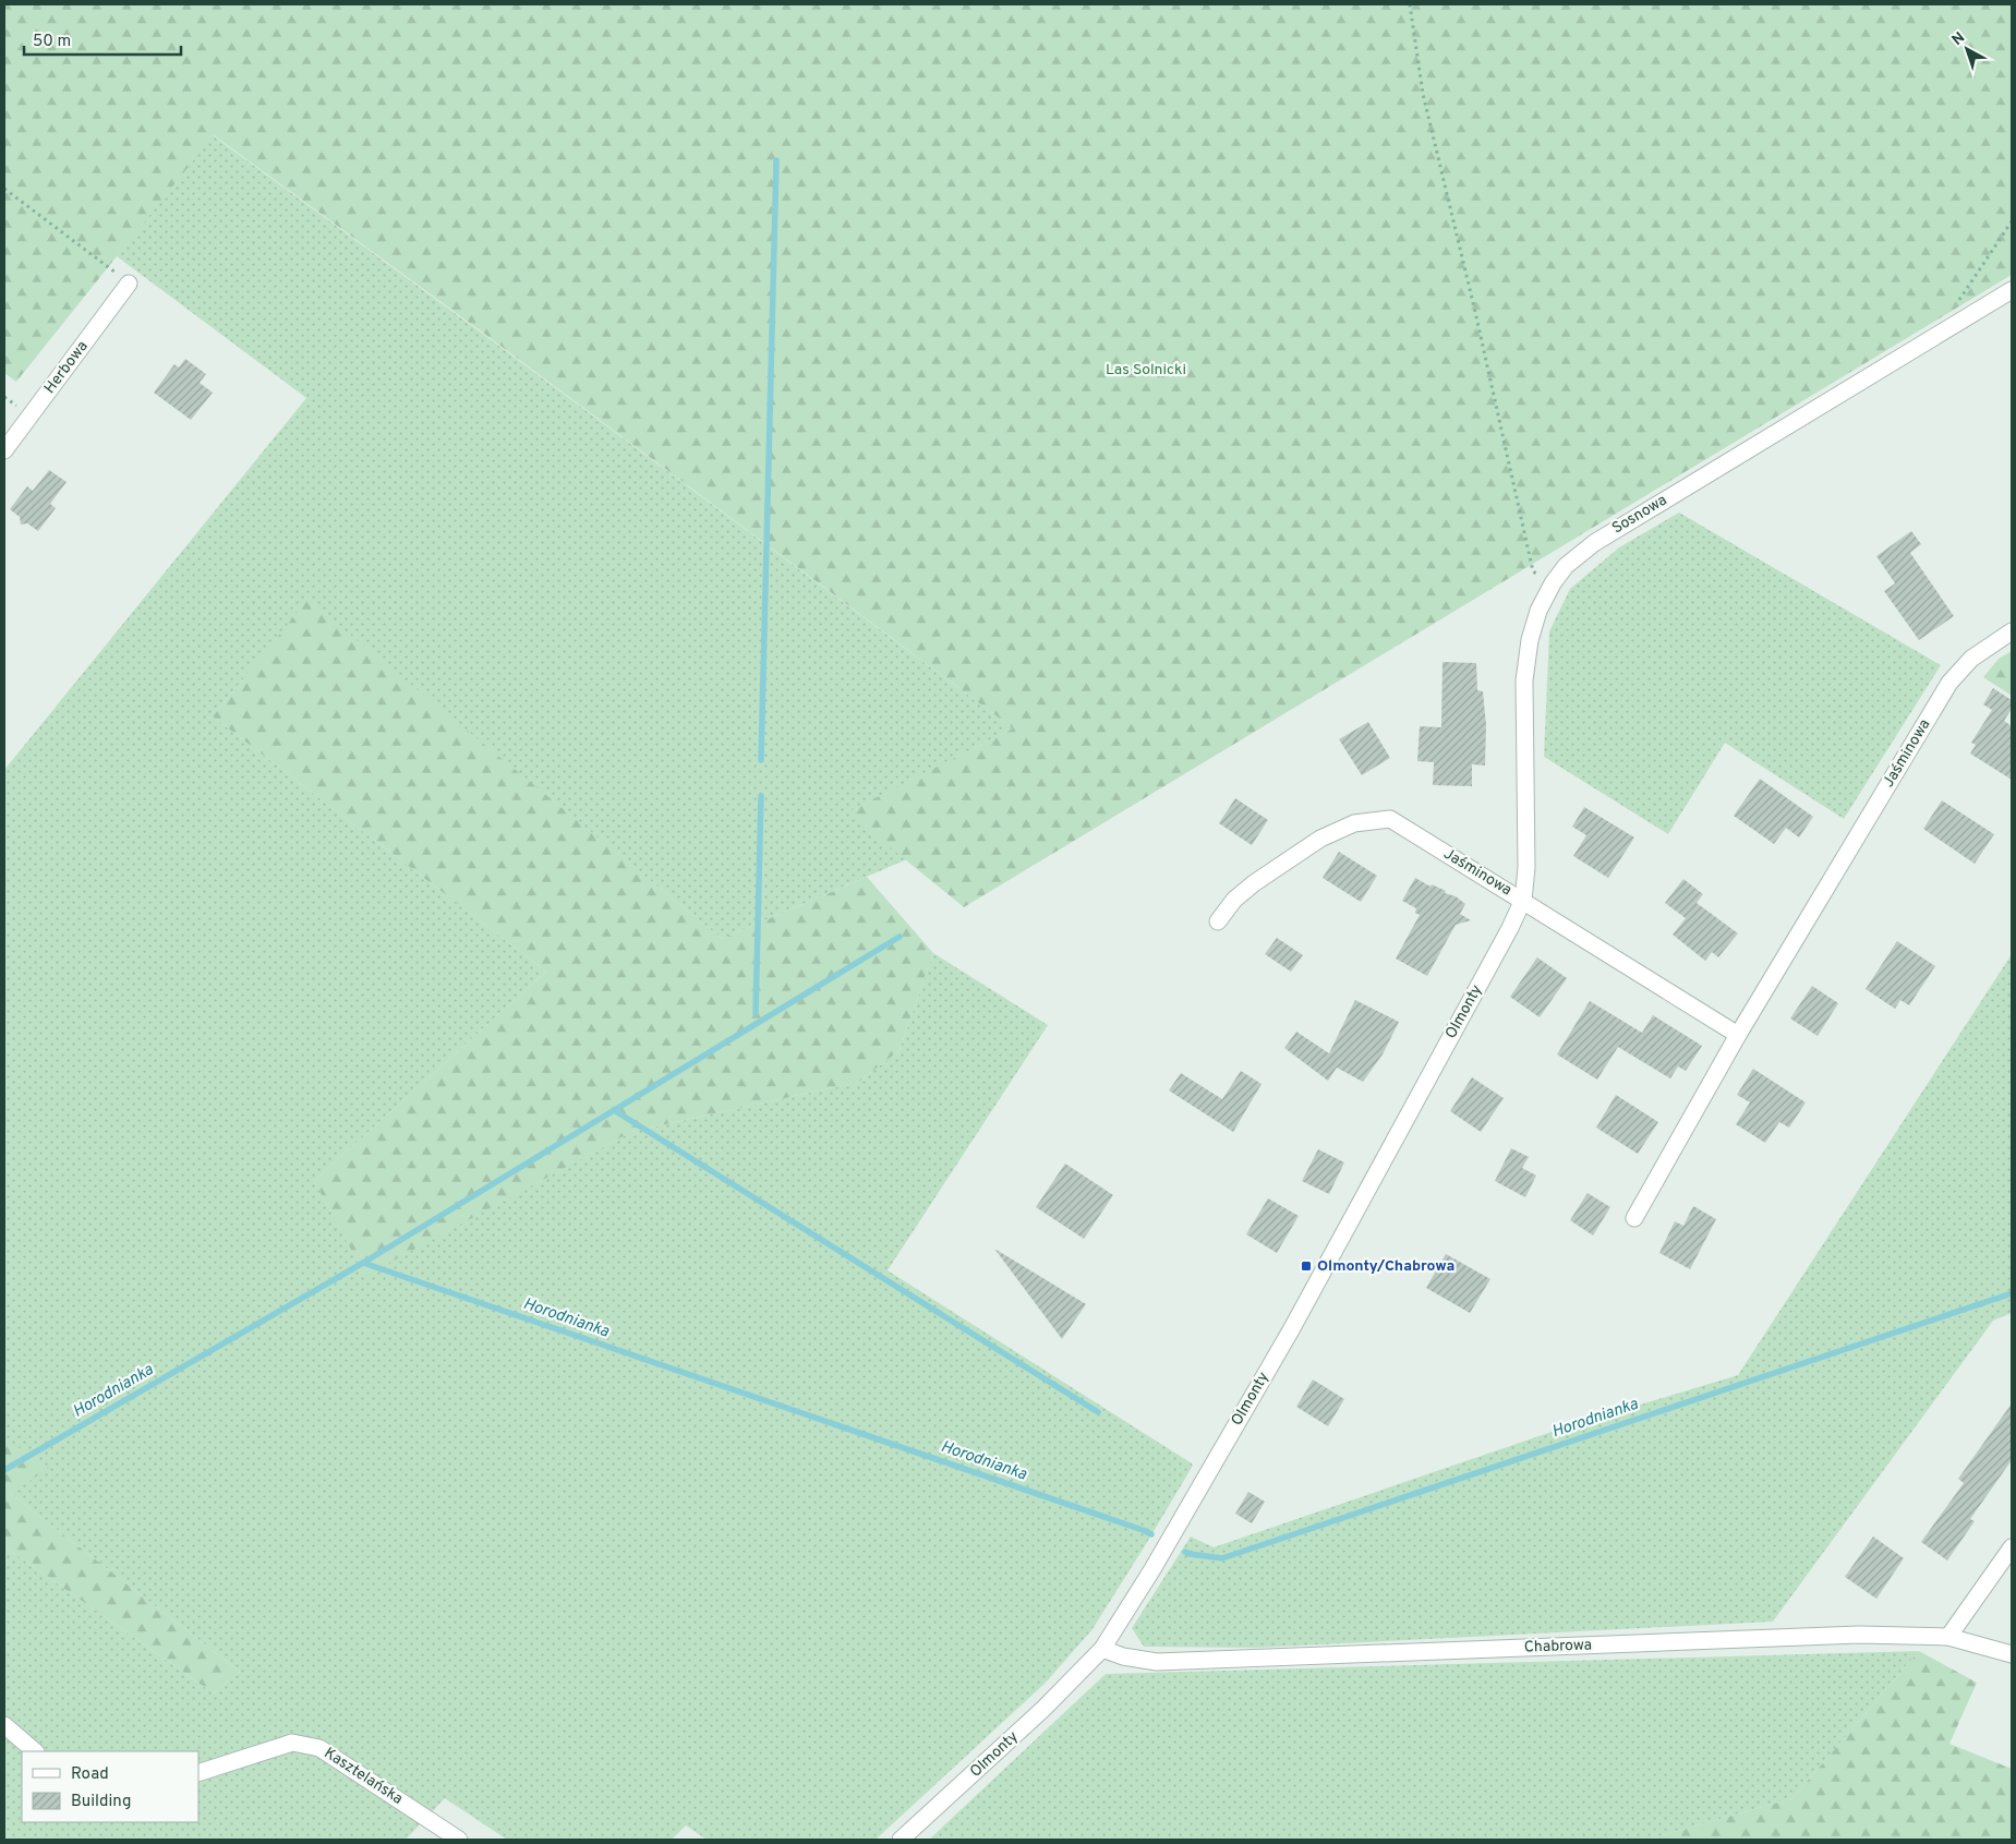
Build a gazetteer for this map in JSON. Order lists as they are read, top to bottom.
{
  "streets": {
    "street": [
      "Herbowa",
      "Sosnowa",
      "Jaśminowa",
      "Olmonty",
      "Chabrowa",
      "Kasztelańska"
    ]
  },
  "crossings": [
    ["Sosnowa", "Jaśminowa"],
    ["Sosnowa", "Olmonty"],
    ["Jaśminowa", "Olmonty"],
    ["Olmonty", "Chabrowa"]
  ],
  "water": ["Horodnianka"],
  "parks": ["Las Solnicki"],
  "places": {
    "transit": ["Olmonty/Chabrowa"]
  },
  "legend": ["Road", "Building"],
  "scale_bar": "50 m",
  "north": "top left"
}
